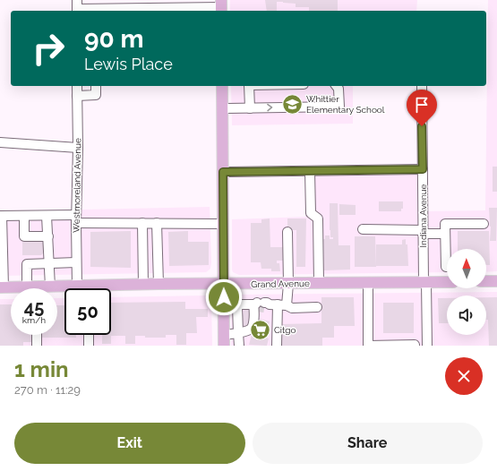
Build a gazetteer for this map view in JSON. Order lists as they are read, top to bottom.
{
  "streets": {
    "main road": ["Grand Avenue"],
    "street": ["Westmoreland Avenue", "Indiana Avenue"]
  },
  "crossings": [
    ["Westmoreland Avenue", "Grand Avenue"],
    ["Indiana Avenue", "Grand Avenue"]
  ],
  "places": {
    "school or university": ["Whittier Elementary School"],
    "supermarket": ["Citgo"]
  },
  "north": "top",
  "page": {
    "turn": ["90 m", "Lewis Place"],
    "speed": "45 km/h",
    "limit": "50",
    "heading": ["1 min", "270 m · 11:29"],
    "buttons": ["Exit", "Share"]
  }
}
